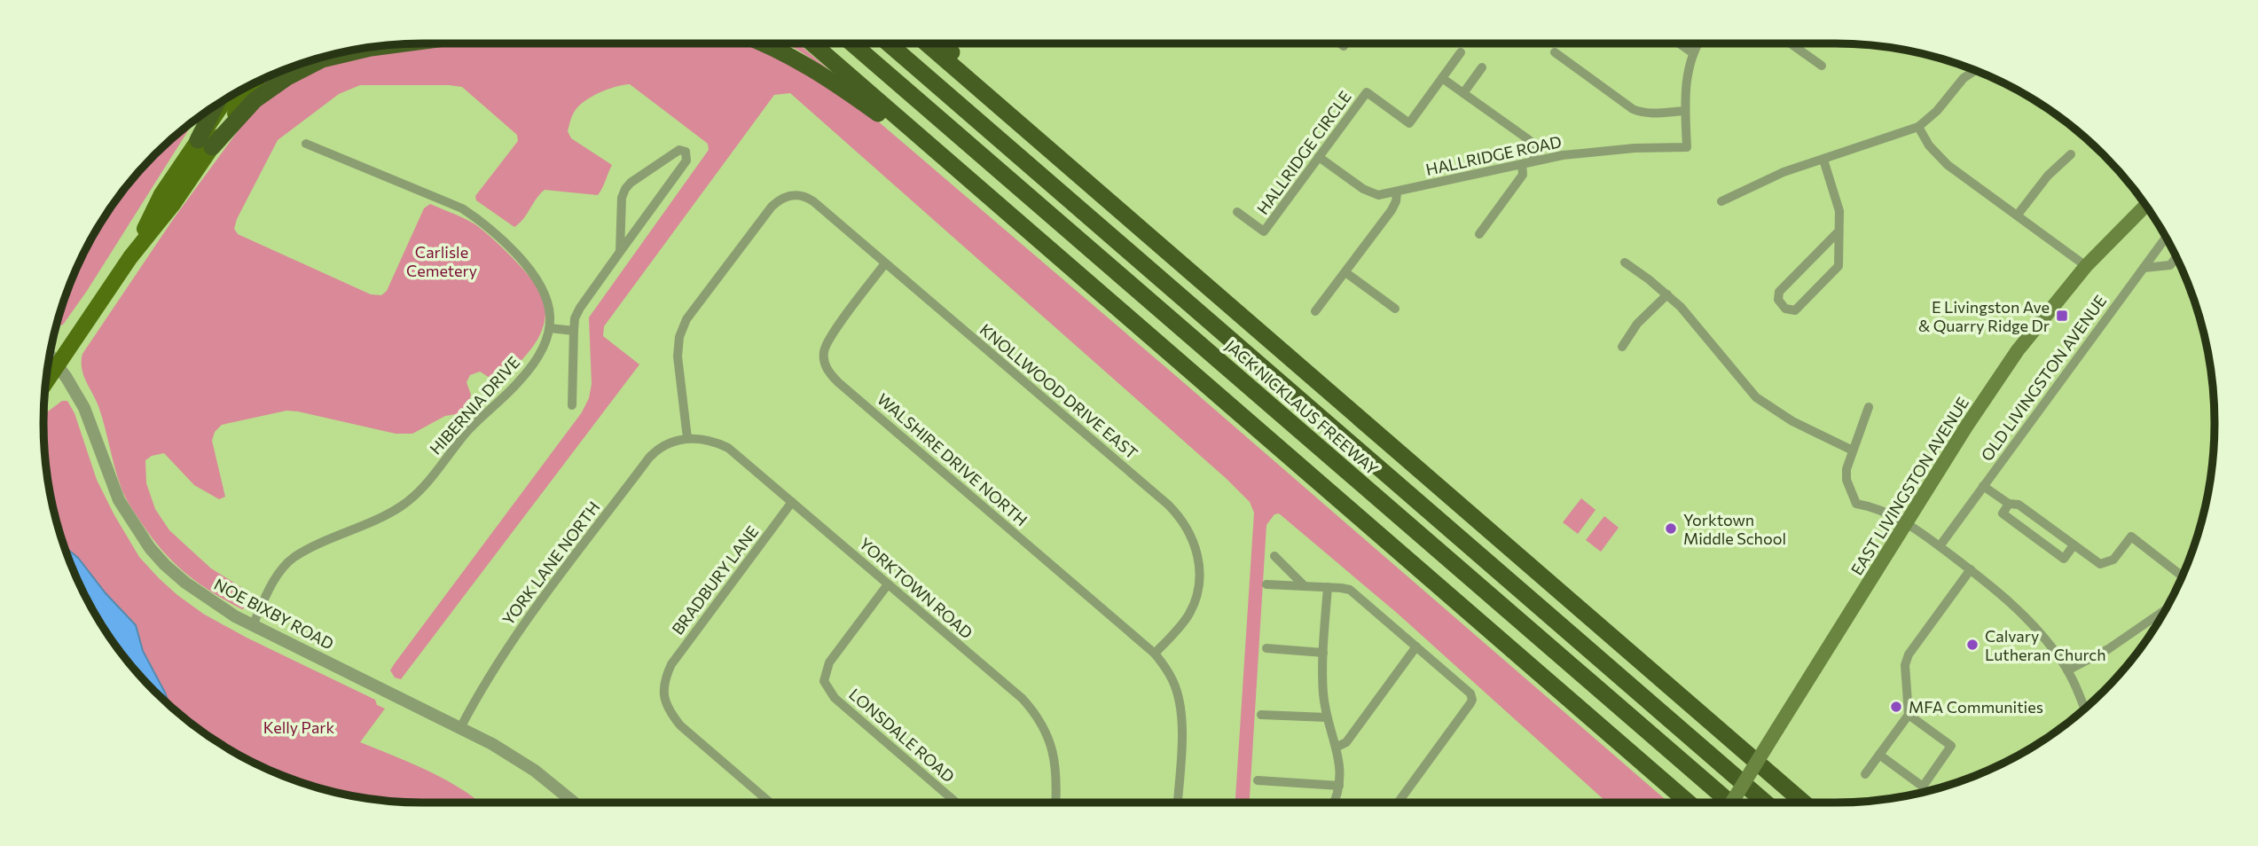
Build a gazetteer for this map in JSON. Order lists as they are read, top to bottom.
{
  "streets": {
    "highway": ["JACK NICKLAUS FREEWAY"],
    "main road": ["EAST LIVINGSTON AVENUE"],
    "street": [
      "HALLRIDGE CIRCLE",
      "HALLRIDGE ROAD",
      "OLD LIVINGSTON AVENUE",
      "KNOLLWOOD DRIVE EAST",
      "HIBERNIA DRIVE",
      "WALSHIRE DRIVE NORTH",
      "YORK LANE NORTH",
      "BRADBURY LANE",
      "YORKTOWN ROAD",
      "NOE BIXBY ROAD",
      "LONSDALE ROAD"
    ]
  },
  "crossings": [
    ["HALLRIDGE CIRCLE", "HALLRIDGE ROAD"],
    ["KNOLLWOOD DRIVE EAST", "WALSHIRE DRIVE NORTH"],
    ["KNOLLWOOD DRIVE EAST", "YORK LANE NORTH"],
    ["KNOLLWOOD DRIVE EAST", "YORKTOWN ROAD"],
    ["HIBERNIA DRIVE", "NOE BIXBY ROAD"],
    ["YORK LANE NORTH", "YORKTOWN ROAD"],
    ["YORK LANE NORTH", "NOE BIXBY ROAD"],
    ["BRADBURY LANE", "YORKTOWN ROAD"],
    ["YORKTOWN ROAD", "LONSDALE ROAD"]
  ],
  "parks": ["Carlisle Cemetery", "Kelly Park"],
  "places": {
    "transit": ["E Livingston Ave & Quarry Ridge Dr"],
    "other": ["Yorktown Middle School", "Calvary Lutheran Church", "MFA Communities"]
  }
}
